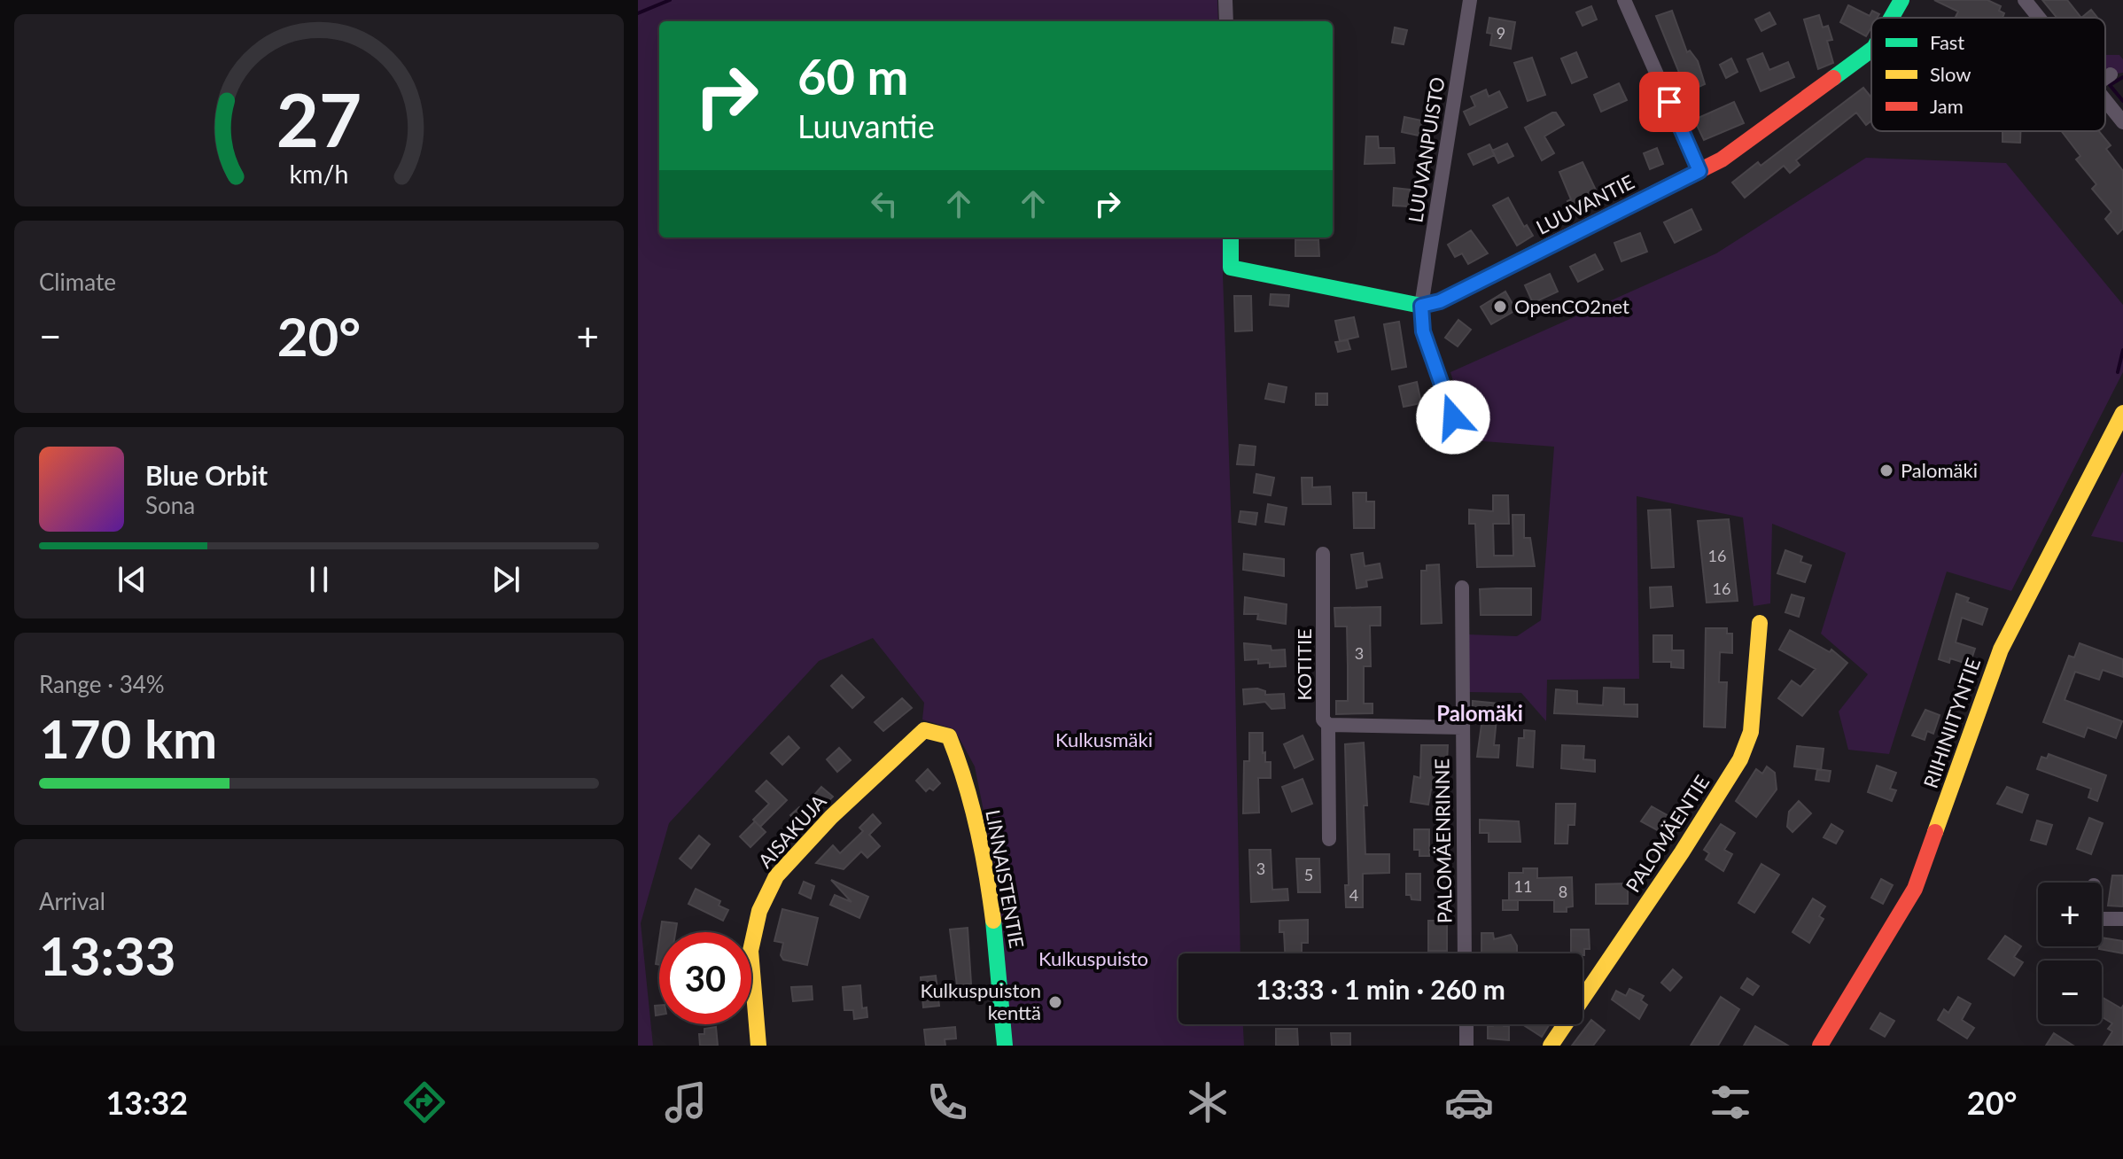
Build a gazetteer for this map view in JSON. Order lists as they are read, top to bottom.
{
  "streets": {
    "street": [
      "LUUVANPUISTO",
      "LUUVANTIE",
      "KOTITIE",
      "RIIHINIITYNTIE",
      "AISAKUJA",
      "PALOMÄENTIE",
      "PALOMÄENRINNE",
      "LINNAISTENTIE"
    ]
  },
  "crossings": [
    ["LUUVANPUISTO", "LUUVANTIE"],
    ["KOTITIE", "PALOMÄENRINNE"],
    ["AISAKUJA", "LINNAISTENTIE"]
  ],
  "districts": ["Palomäki"],
  "parks": ["Kulkusmäki", "Kulkuspuisto"],
  "places": ["OpenCO2net", "Palomäki", "Kulkuspuiston kenttä"],
  "house_numbers": [
    "9",
    "16",
    "16",
    "3",
    "3",
    "5",
    "11",
    "8",
    "4"
  ],
  "legend": ["Fast", "Slow", "Jam"],
  "page": {
    "turn": ["60 m", "Luuvantie"],
    "tile": [
      "Climate",
      ["Range · 34%", "170 km"],
      ["Arrival", "13:33"]
    ],
    "heat": ["−", "20°", "+"],
    "song": ["Blue Orbit", "Sona"],
    "map_buttons": ["+", "−"],
    "limit": "30",
    "trip": "13:33 · 1 min · 260 m",
    "tabs": ["13:32", "20°"],
    "gauge": ["27", "km/h"]
  }
}
